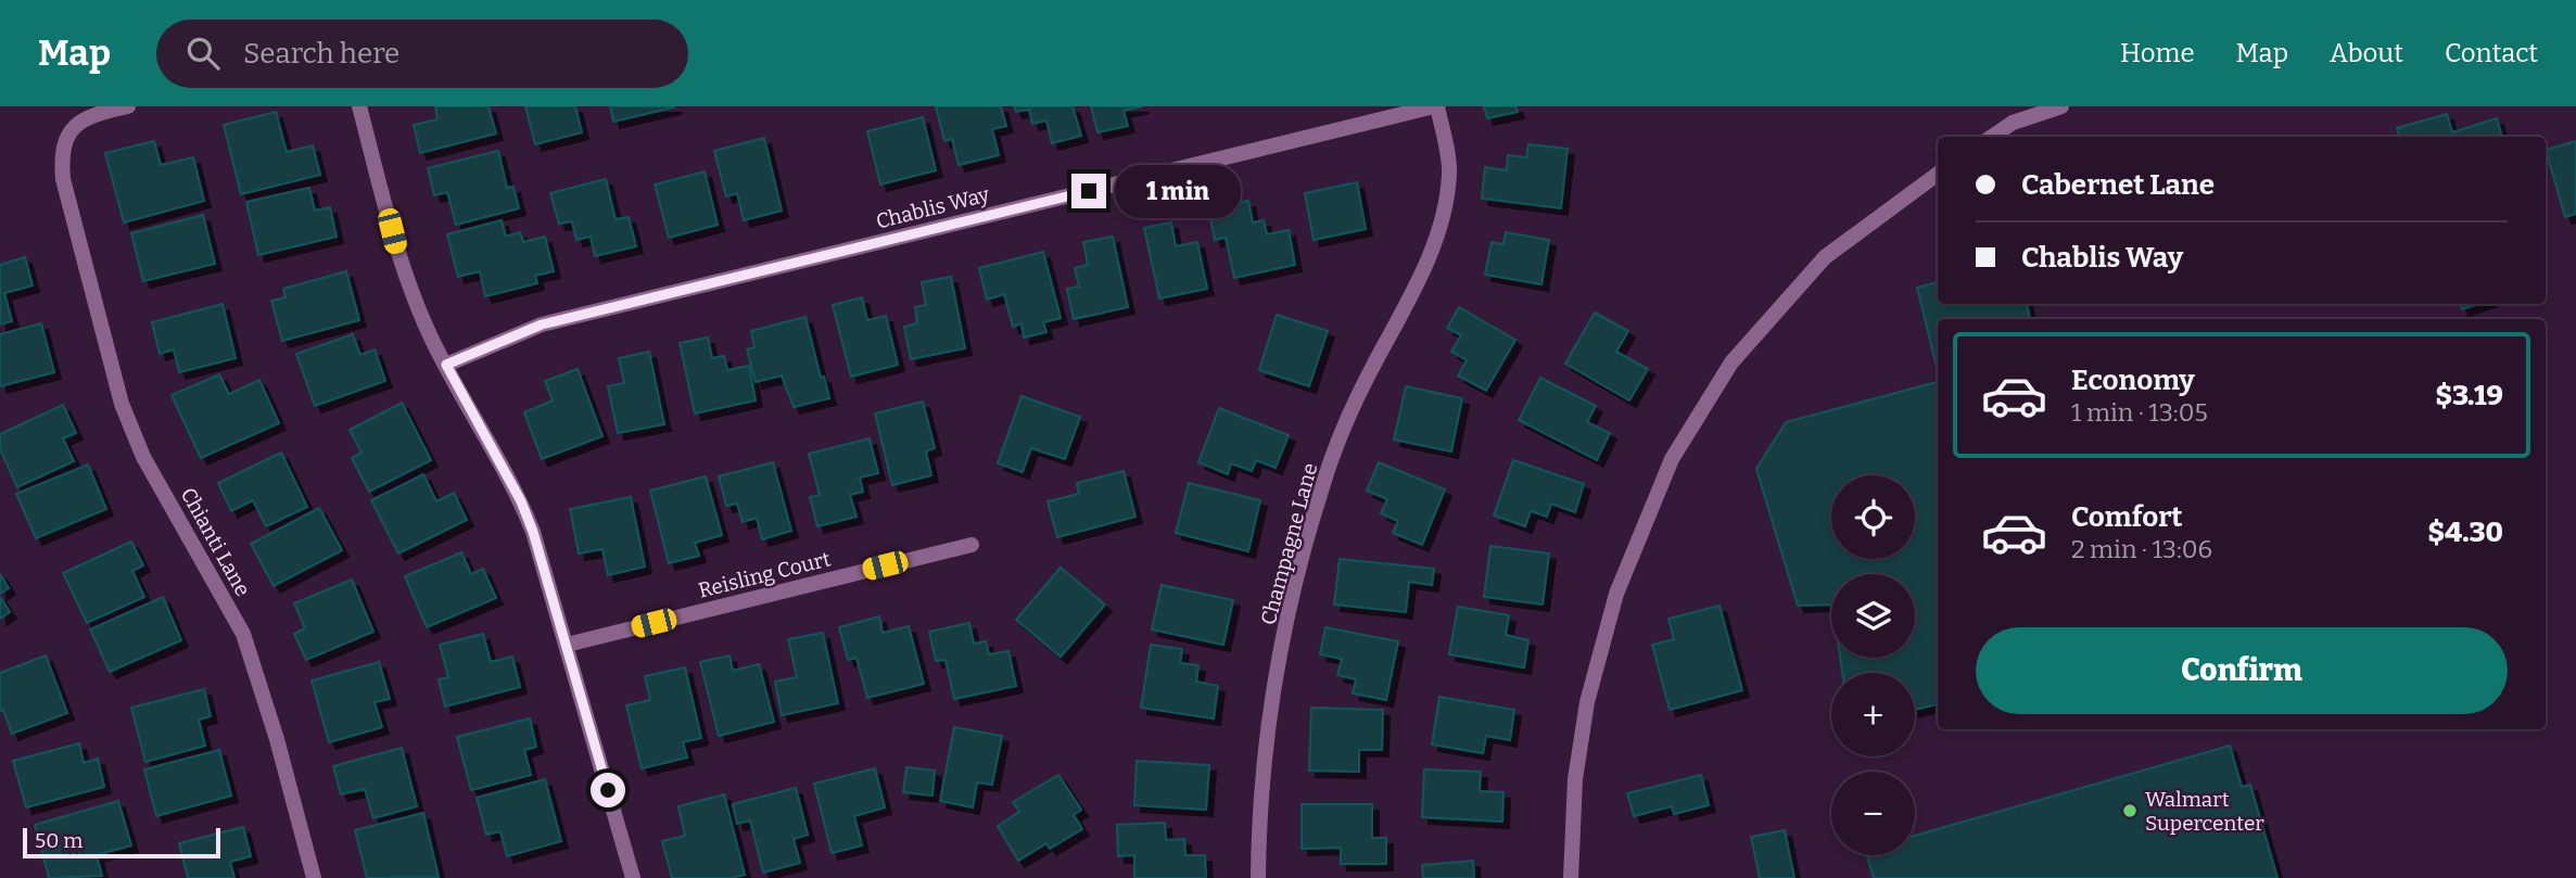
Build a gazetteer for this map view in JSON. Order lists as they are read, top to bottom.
{
  "streets": {
    "street": [
      "Chablis Way",
      "Chianti Lane",
      "Champagne Lane",
      "Reisling Court"
    ]
  },
  "crossings": [
    ["Chablis Way", "Champagne Lane"]
  ],
  "places": ["Walmart Supercenter"],
  "scale_bar": "50 m",
  "page": {
    "header": "Map",
    "search": "Search here",
    "nav": [
      "Home",
      "Map",
      "About",
      "Contact"
    ],
    "banner": ["Cabernet Lane", "Chablis Way"],
    "bubble": "1 min",
    "list": [
      {
        "name": "Economy",
        "note": "1 min · 13:05",
        "value": "$3.19"
      },
      {
        "name": "Comfort",
        "note": "2 min · 13:06",
        "value": "$4.30"
      }
    ],
    "map_buttons": ["+", "−"],
    "buttons": "Confirm",
    "scale": "50 m"
  }
}
